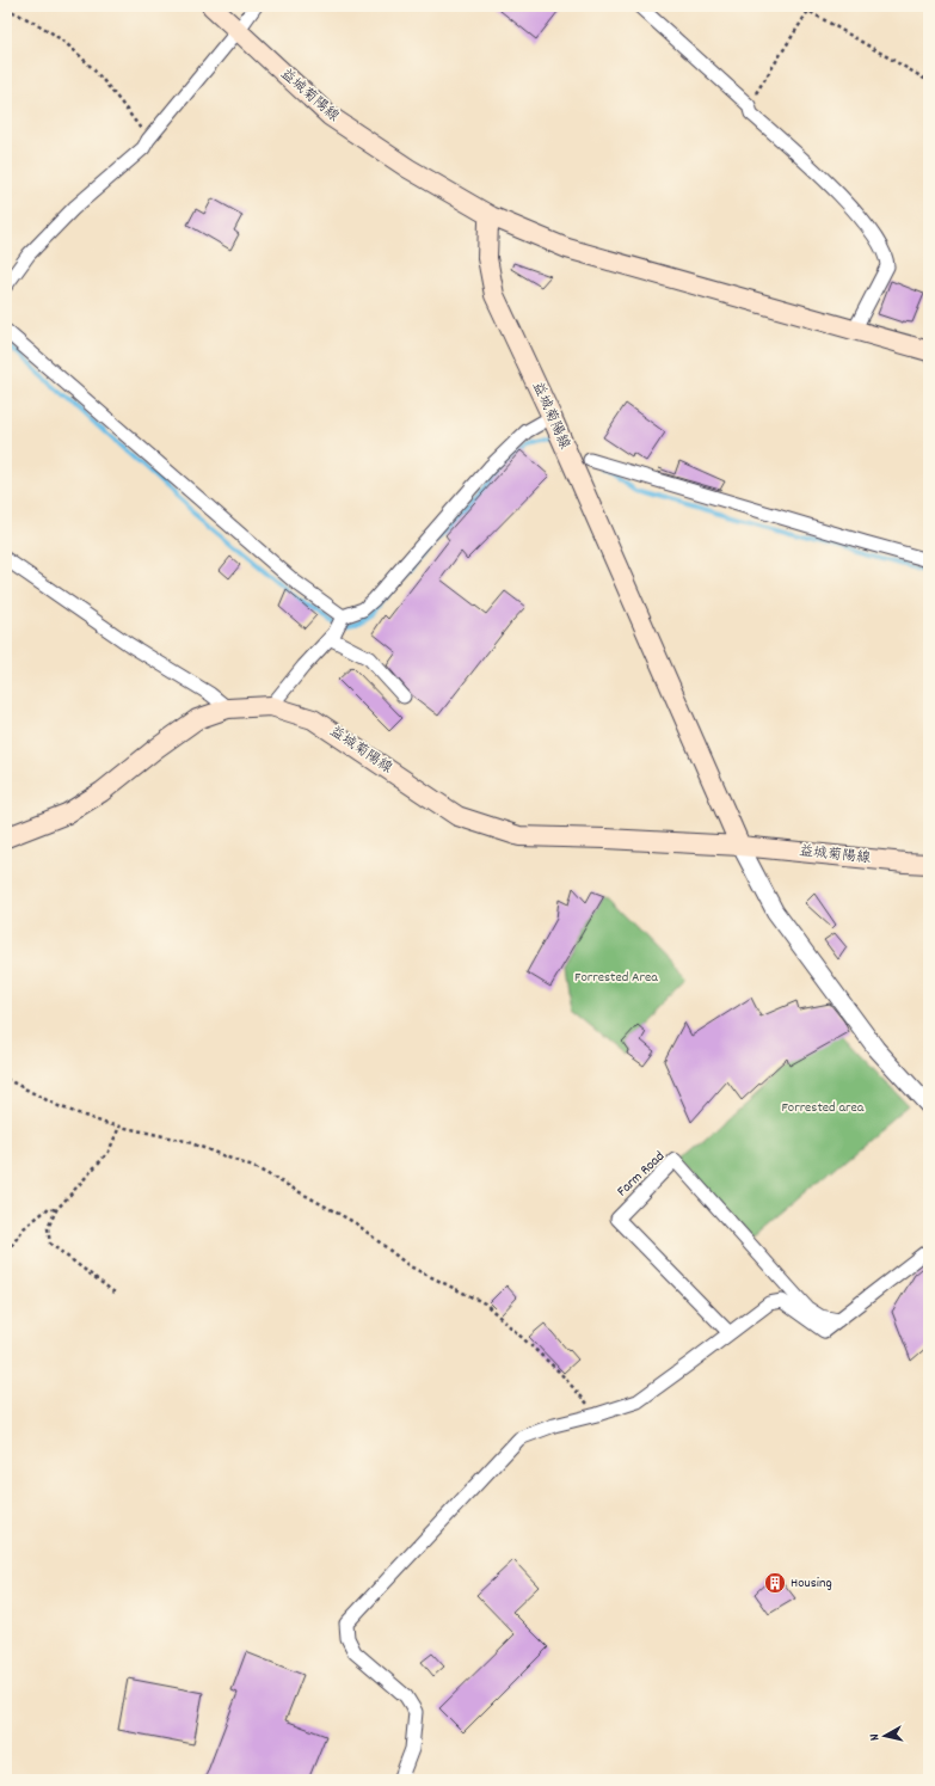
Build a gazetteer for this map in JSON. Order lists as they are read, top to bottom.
{
  "streets": {
    "main road": ["益城菊陽線"],
    "street": ["Farm Road"]
  },
  "parks": ["Forrested Area", "Forrested area"],
  "places": {
    "building": ["Housing"]
  },
  "north": "left"
}
